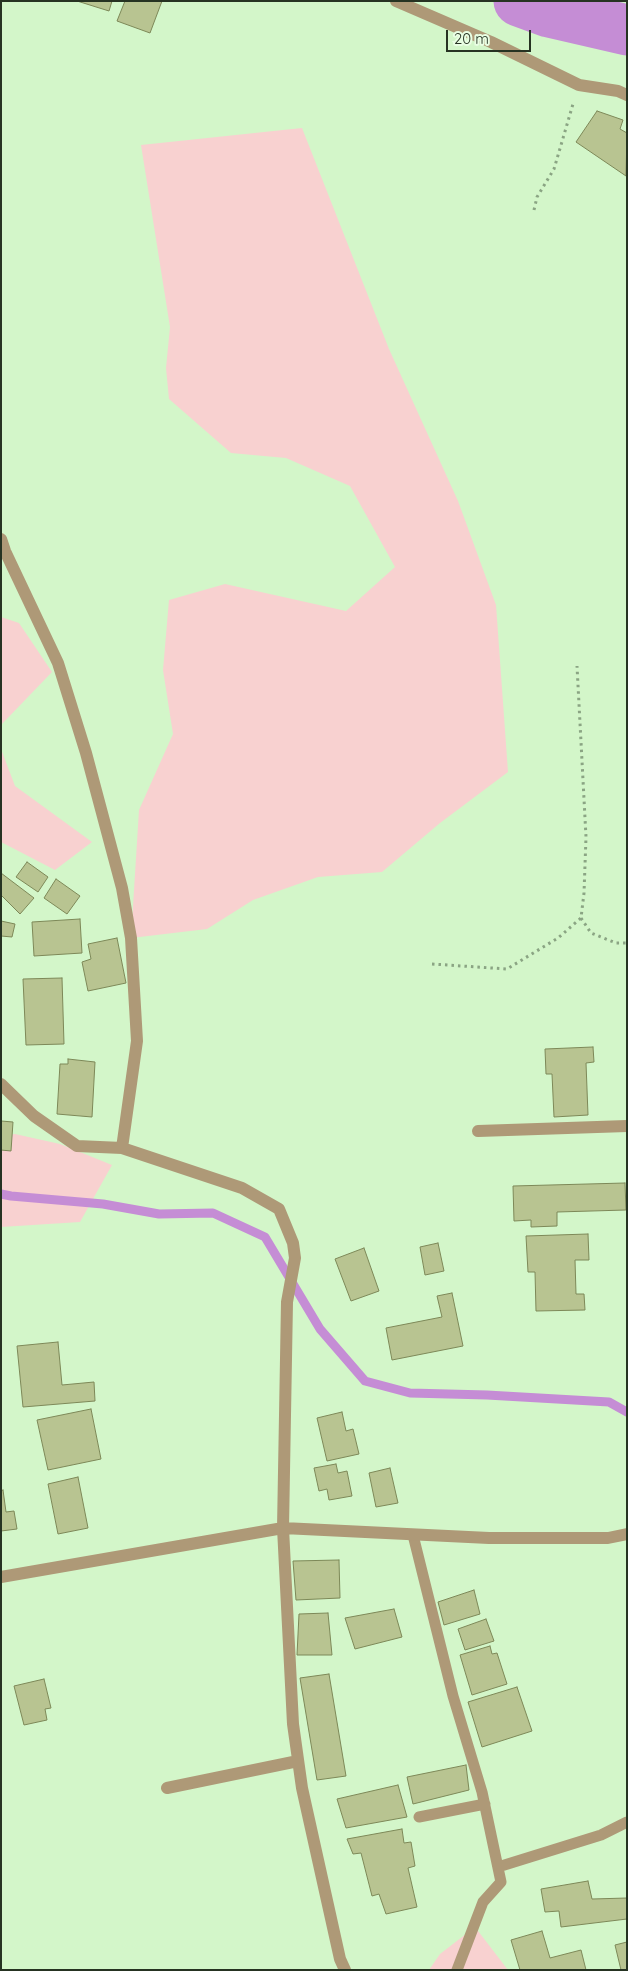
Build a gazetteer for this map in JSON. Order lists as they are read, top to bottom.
{
  "scale_bar": "20 m"
}
